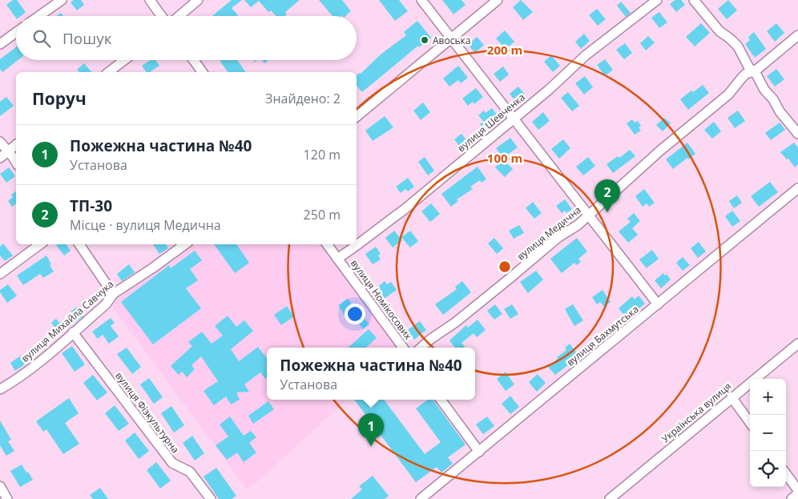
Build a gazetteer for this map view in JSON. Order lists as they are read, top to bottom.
{
  "streets": {
    "street": [
      "вулиця Шевченка",
      "вулиця Медична",
      "вулиця Номікосових",
      "вулиця Михайла Савчука",
      "вулиця Бахмутська",
      "вулиця Фізкультурна",
      "Українська вулиця"
    ]
  },
  "crossings": [
    ["вулиця Шевченка", "вулиця Номікосових"],
    ["вулиця Михайла Савчука", "вулиця Фізкультурна"]
  ],
  "places": ["Авоська"],
  "page": {
    "search": "Пошук",
    "heading": ["Поруч", "Знайдено: 2"],
    "list": [
      {
        "mark": "1",
        "name": "Пожежна частина №40",
        "note": "Установа",
        "value": "120 m"
      },
      {
        "mark": "2",
        "name": "ТП-30",
        "note": "Місце · вулиця Медична",
        "value": "250 m"
      }
    ],
    "pins": ["2", "1"],
    "popup": ["Пожежна частина №40", "Установа"],
    "map_buttons": ["+", "−"]
  },
  "rings": ["200 m", "100 m"]
}
